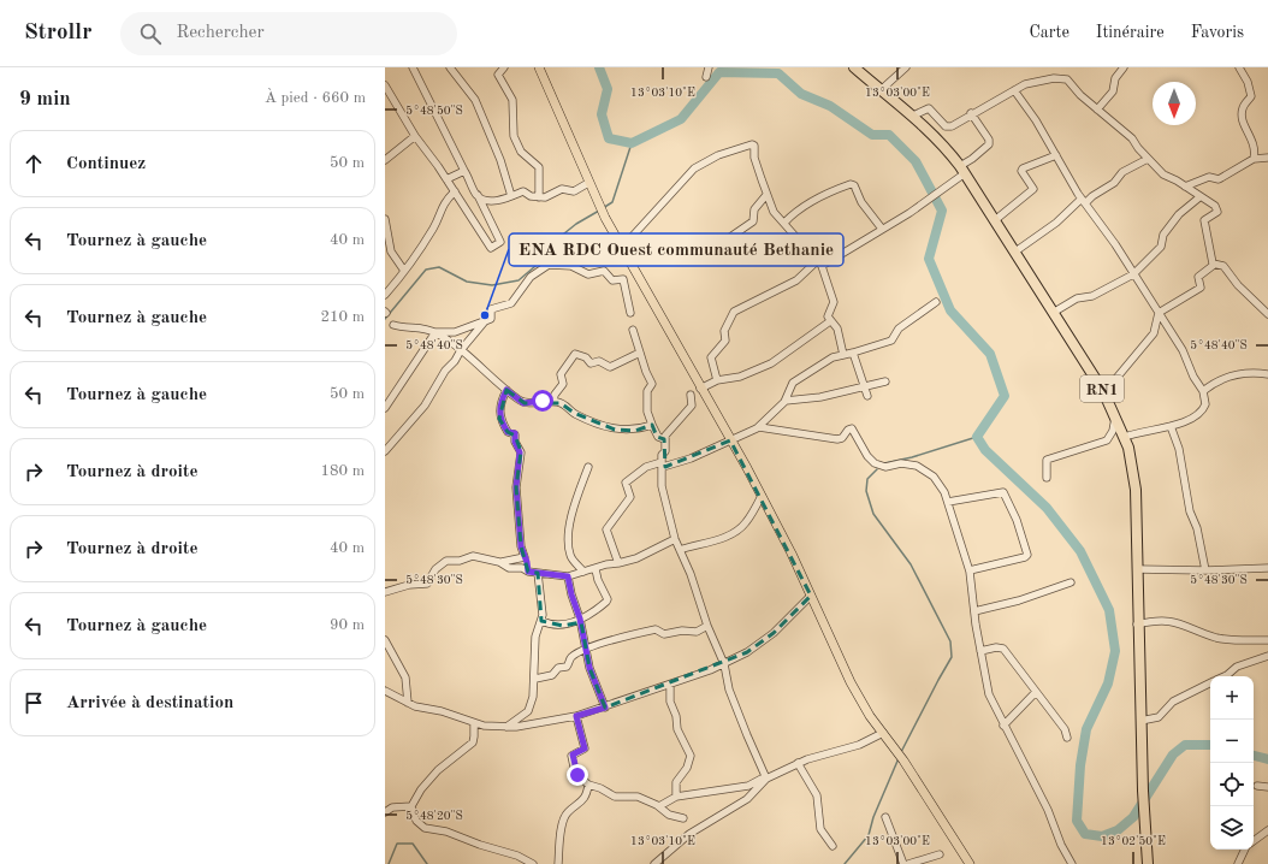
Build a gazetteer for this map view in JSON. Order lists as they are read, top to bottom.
{
  "streets": {
    "highway": ["RN1"]
  },
  "places": ["ENA RDC Ouest communauté Bethanie"],
  "north": "bottom",
  "page": {
    "header": "Strollr",
    "search": "Rechercher",
    "nav": ["Carte", "Itinéraire", "Favoris"],
    "heading": ["9 min", "À pied · 660 m"],
    "list": [
      ["Continuez", "50 m"],
      ["Tournez à gauche", "40 m"],
      ["Tournez à gauche", "210 m"],
      ["Tournez à gauche", "50 m"],
      ["Tournez à droite", "180 m"],
      ["Tournez à droite", "40 m"],
      ["Tournez à gauche", "90 m"],
      "Arrivée à destination"
    ],
    "map_buttons": ["+", "−"]
  },
  "coordinates": [
    "13°03'10\"E",
    "13°03'00\"E",
    "5°48'50\"S",
    "5°48'40\"S",
    "5°48'30\"S",
    "5°48'20\"S",
    "13°02'50\"E"
  ]
}
